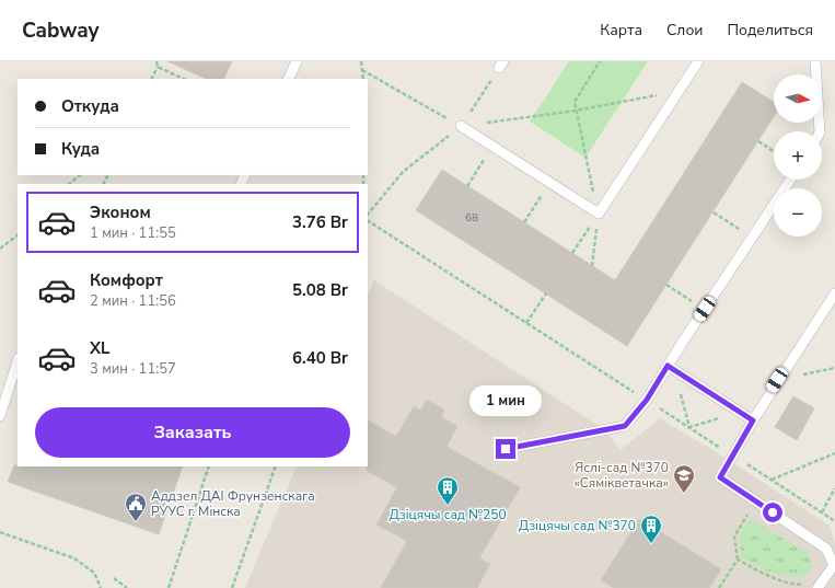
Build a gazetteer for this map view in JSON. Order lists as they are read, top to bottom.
{
  "places": {
    "school or university": ["Яслі-сад №370 «Сямікветачка»"],
    "building": ["Дзіцячы сад №250", "Дзіцячы сад №370"],
    "public building": ["Аддзел ДАІ Фрунзенскага РУУС г. Мінска"]
  },
  "house_numbers": ["68"],
  "north": "right",
  "page": {
    "header": "Cabway",
    "nav": ["Карта", "Слои", "Поделиться"],
    "map_buttons": ["+", "−"],
    "banner": ["Откуда", "Куда"],
    "list": [
      {
        "name": "Эконом",
        "note": "1 мин · 11:55",
        "value": "3.76 Br"
      },
      {
        "name": "Комфорт",
        "note": "2 мин · 11:56",
        "value": "5.08 Br"
      },
      {
        "name": "XL",
        "note": "3 мин · 11:57",
        "value": "6.40 Br"
      }
    ],
    "bubble": "1 мин",
    "buttons": "Заказать"
  }
}
